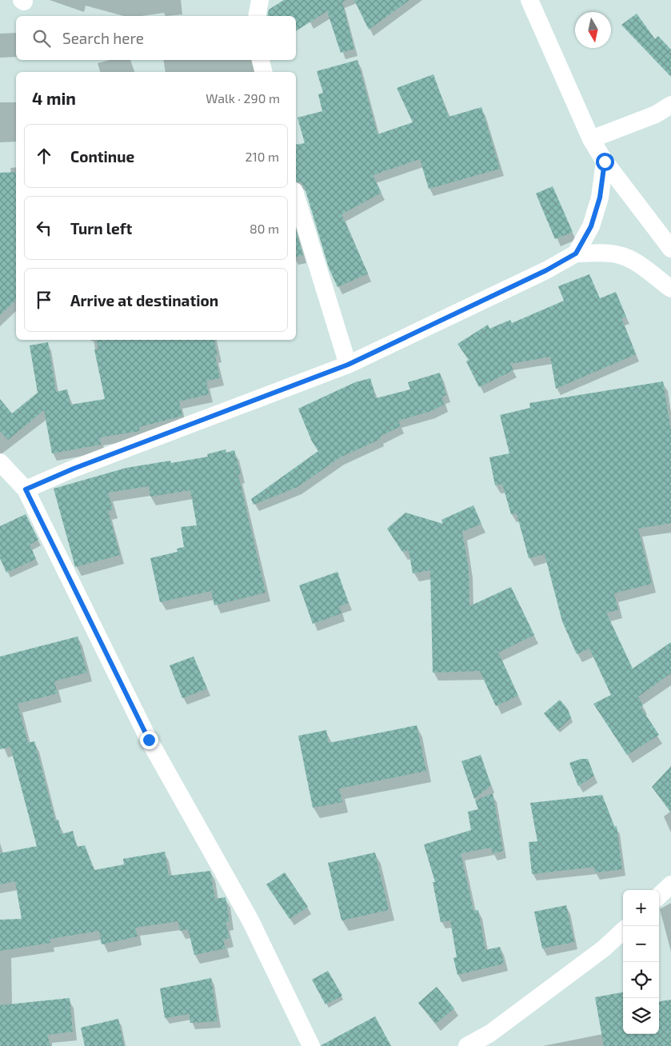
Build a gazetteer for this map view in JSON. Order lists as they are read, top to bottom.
{
  "north": "bottom",
  "page": {
    "search": "Search here",
    "heading": ["4 min", "Walk · 290 m"],
    "list": [
      ["Continue", "210 m"],
      ["Turn left", "80 m"],
      "Arrive at destination"
    ],
    "map_buttons": ["+", "−"]
  }
}
